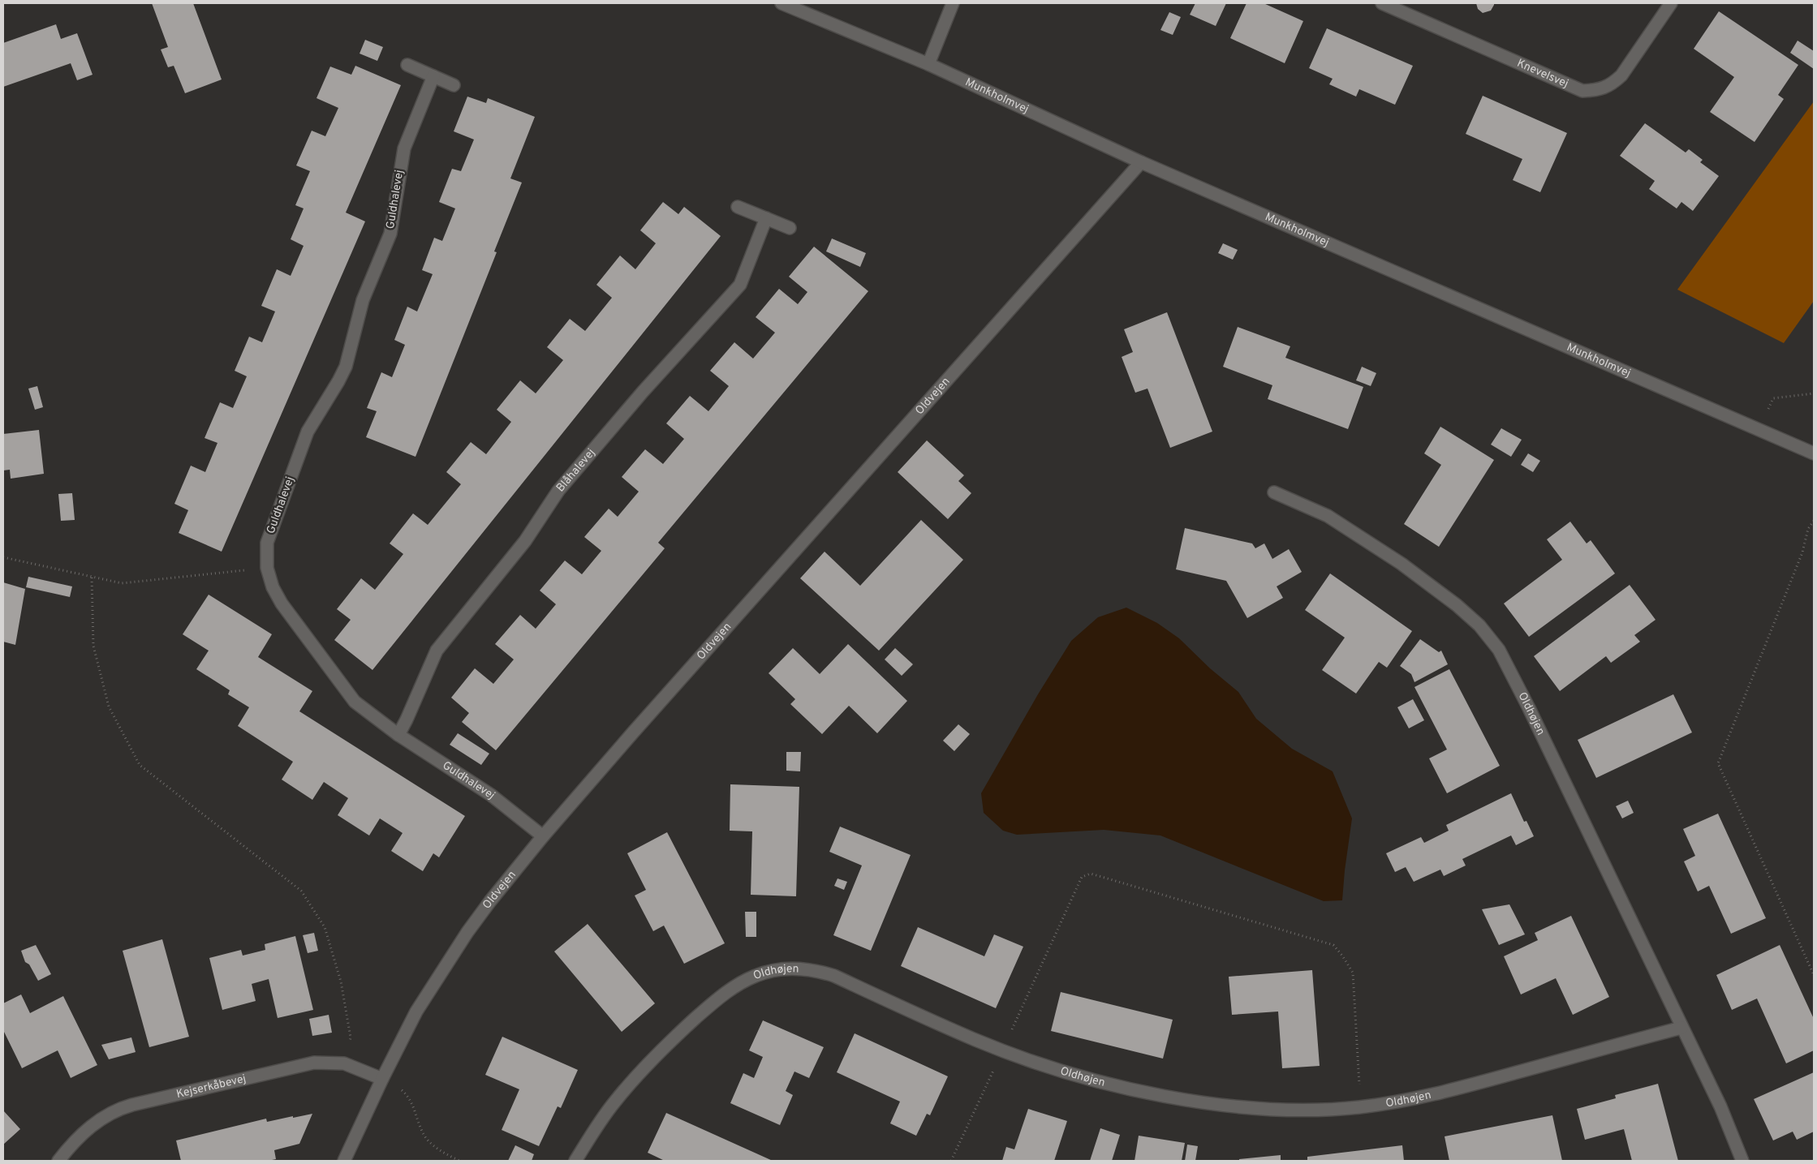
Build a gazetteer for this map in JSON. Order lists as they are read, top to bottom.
{
  "streets": {
    "street": [
      "Knevelsvej",
      "Munkholmvej",
      "Guldhalevej",
      "Oldvejen",
      "Blåhalevej",
      "Oldhøjen",
      "Kejserkåbevej"
    ]
  },
  "crossings": [
    ["Munkholmvej", "Oldvejen"],
    ["Guldhalevej", "Oldvejen"],
    ["Guldhalevej", "Blåhalevej"],
    ["Oldvejen", "Kejserkåbevej"]
  ]
}
